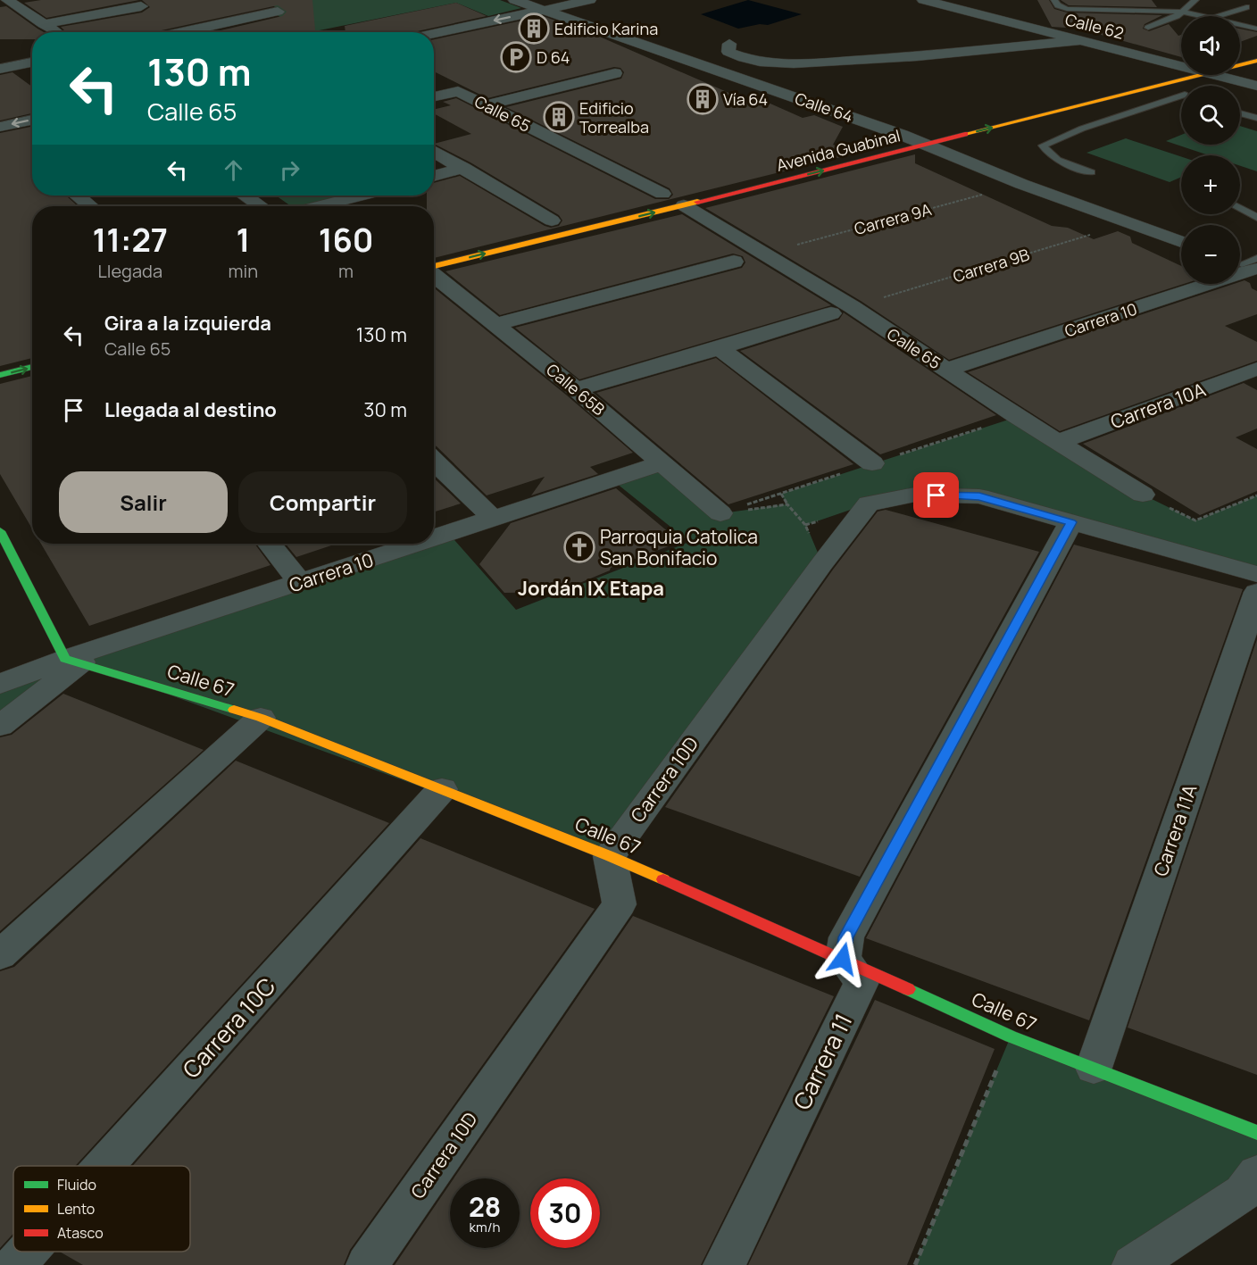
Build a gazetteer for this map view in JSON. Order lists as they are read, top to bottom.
{
  "streets": {
    "main road": ["Avenida Guabinal", "Calle 67"],
    "street": [
      "Calle 62",
      "Calle 64",
      "Calle 65",
      "Carrera 10",
      "Calle 65B",
      "Carrera 10A",
      "Carrera 10D",
      "Carrera 11A",
      "Carrera 10C",
      "Carrera 11"
    ],
    "path": ["Carrera 9A", "Carrera 9B"]
  },
  "crossings": [
    ["Calle 64", "Avenida Guabinal"],
    ["Calle 64", "Carrera 9A"],
    ["Calle 64", "Carrera 9B"],
    ["Calle 65", "Avenida Guabinal"],
    ["Calle 65", "Carrera 9A"],
    ["Calle 65", "Carrera 9B"],
    ["Calle 65", "Carrera 10"],
    ["Calle 65", "Carrera 10A"],
    ["Carrera 10", "Calle 65B"],
    ["Carrera 10", "Calle 67"],
    ["Calle 67", "Carrera 10D"],
    ["Calle 67", "Carrera 11A"],
    ["Calle 67", "Carrera 10C"],
    ["Calle 67", "Carrera 11"]
  ],
  "one_way": ["Avenida Guabinal"],
  "districts": ["Jordán IX Etapa"],
  "places": {
    "building": ["Edificio Karina", "Vía 64", "Edificio Torrealba"],
    "parking": ["D 64"],
    "church": ["Parroquia Catolica San Bonifacio"]
  },
  "legend": ["Fluido", "Lento", "Atasco"],
  "page": {
    "map_buttons": ["+", "−"],
    "turn": ["130 m", "Calle 65"],
    "eta": [
      "11:27",
      "Llegada",
      "1",
      "min",
      "160",
      "m"
    ],
    "list": [
      {
        "name": "Gira a la izquierda",
        "note": "Calle 65",
        "value": "130 m"
      },
      {
        "name": "Llegada al destino",
        "value": "30 m"
      }
    ],
    "buttons": ["Salir", "Compartir"],
    "speed": "28 km/h",
    "limit": "30"
  }
}
